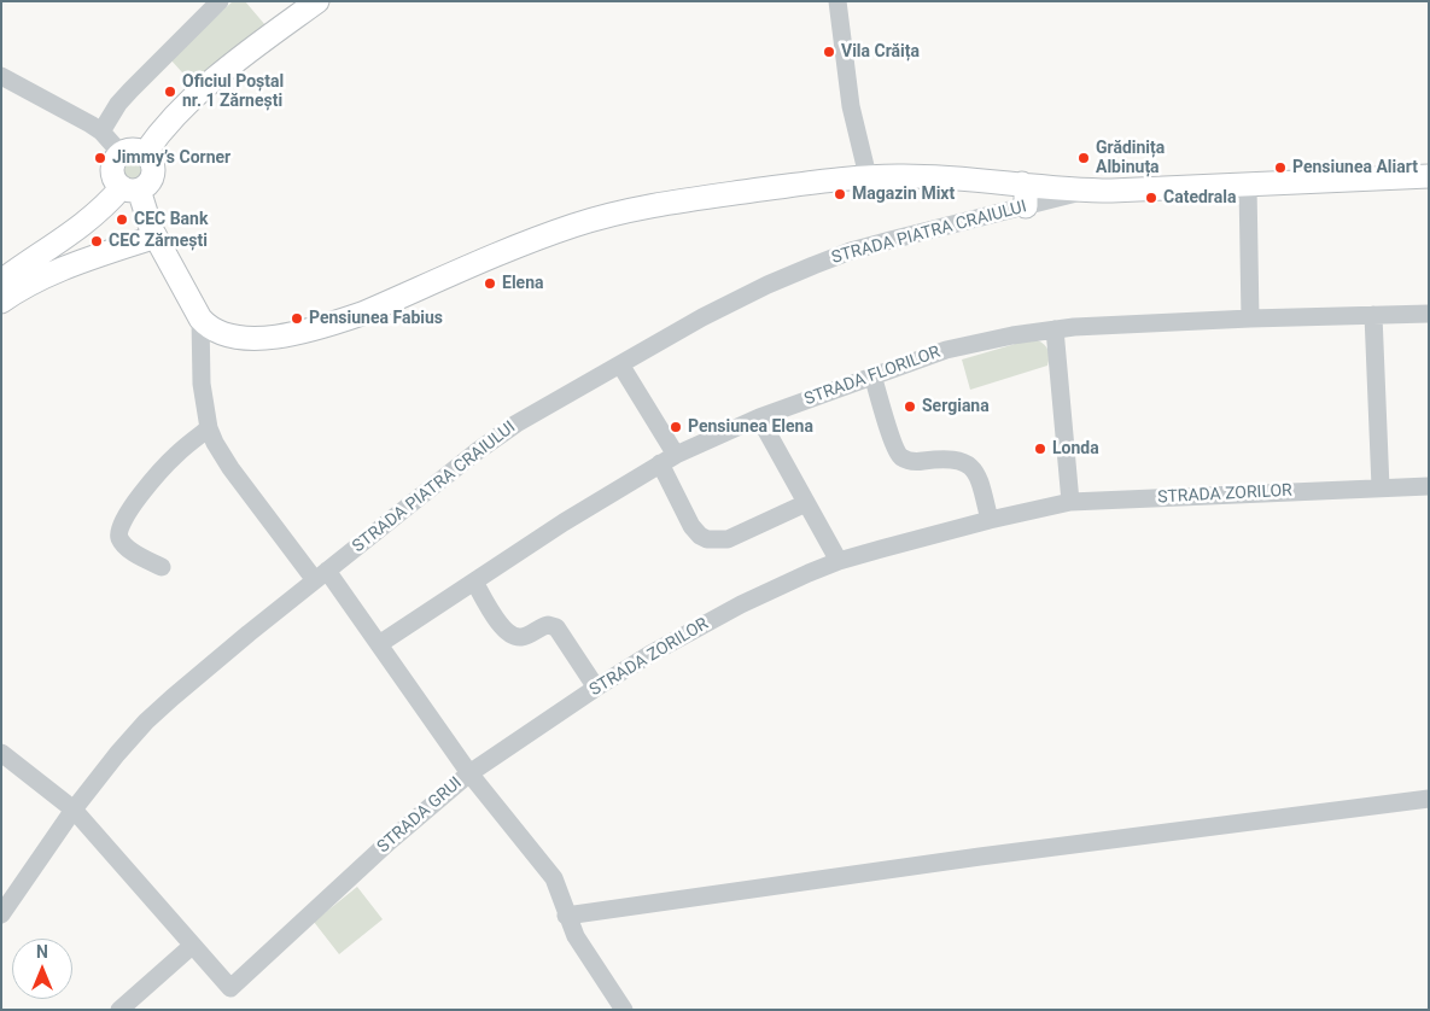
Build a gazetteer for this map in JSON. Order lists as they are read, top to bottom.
{
  "streets": {
    "street": [
      "STRADA PIATRA CRAIULUI",
      "STRADA FLORILOR",
      "STRADA ZORILOR",
      "STRADA GRUI"
    ]
  },
  "crossings": [
    ["STRADA PIATRA CRAIULUI", "STRADA GRUI"],
    ["STRADA FLORILOR", "STRADA GRUI"],
    ["STRADA ZORILOR", "STRADA GRUI"]
  ],
  "places": [
    "Vila Crăița",
    "Oficiul Poștal nr. 1 Zărnești",
    "Jimmy’s Corner",
    "Grădinița Albinuța",
    "Pensiunea Aliart",
    "Magazin Mixt",
    "Catedrala",
    "CEC Bank",
    "CEC Zărnești",
    "Elena",
    "Pensiunea Fabius",
    "Sergiana",
    "Pensiunea Elena",
    "Londa"
  ],
  "north": "top"
}
